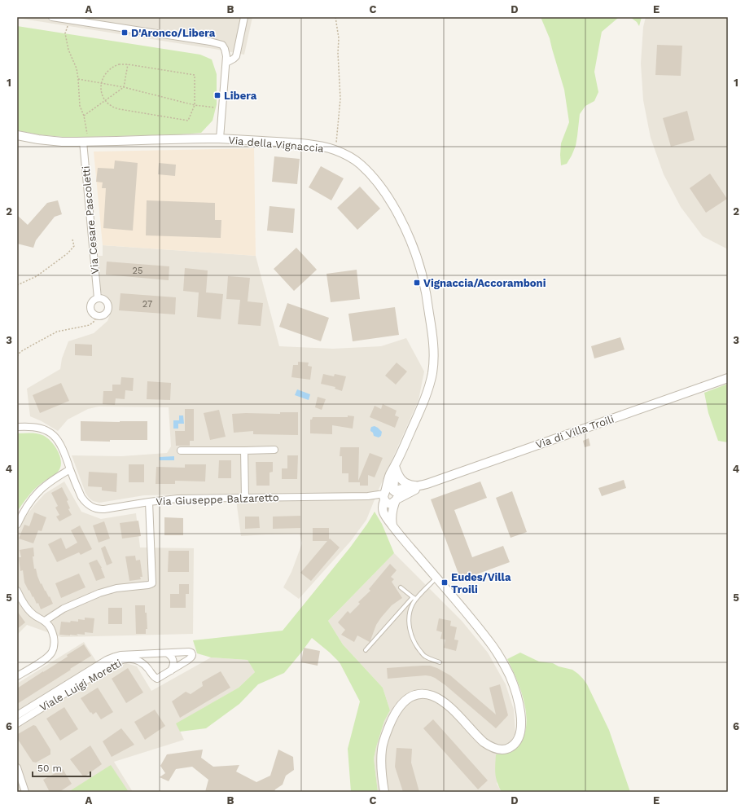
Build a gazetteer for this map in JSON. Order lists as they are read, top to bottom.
{
  "streets": {
    "street": [
      "Via della Vignaccia",
      "Via Cesare Pascoletti",
      "Via di Villa Troili",
      "Via Giuseppe Balzaretto",
      "Viale Luigi Moretti"
    ]
  },
  "crossings": [
    ["Via della Vignaccia", "Via Cesare Pascoletti"],
    ["Via della Vignaccia", "Via di Villa Troili"],
    ["Via della Vignaccia", "Via Giuseppe Balzaretto"],
    ["Via di Villa Troili", "Via Giuseppe Balzaretto"]
  ],
  "places": {
    "transit": [
      "D'Aronco/Libera",
      "Libera",
      "Vignaccia/Accoramboni",
      "Eudes/Villa Troili"
    ]
  },
  "house_numbers": ["25", "27"],
  "scale_bar": "50 m",
  "grid": {
    "columns": [
      "A",
      "B",
      "C",
      "D",
      "E"
    ],
    "rows": [
      "1",
      "2",
      "3",
      "4",
      "5",
      "6"
    ]
  }
}
